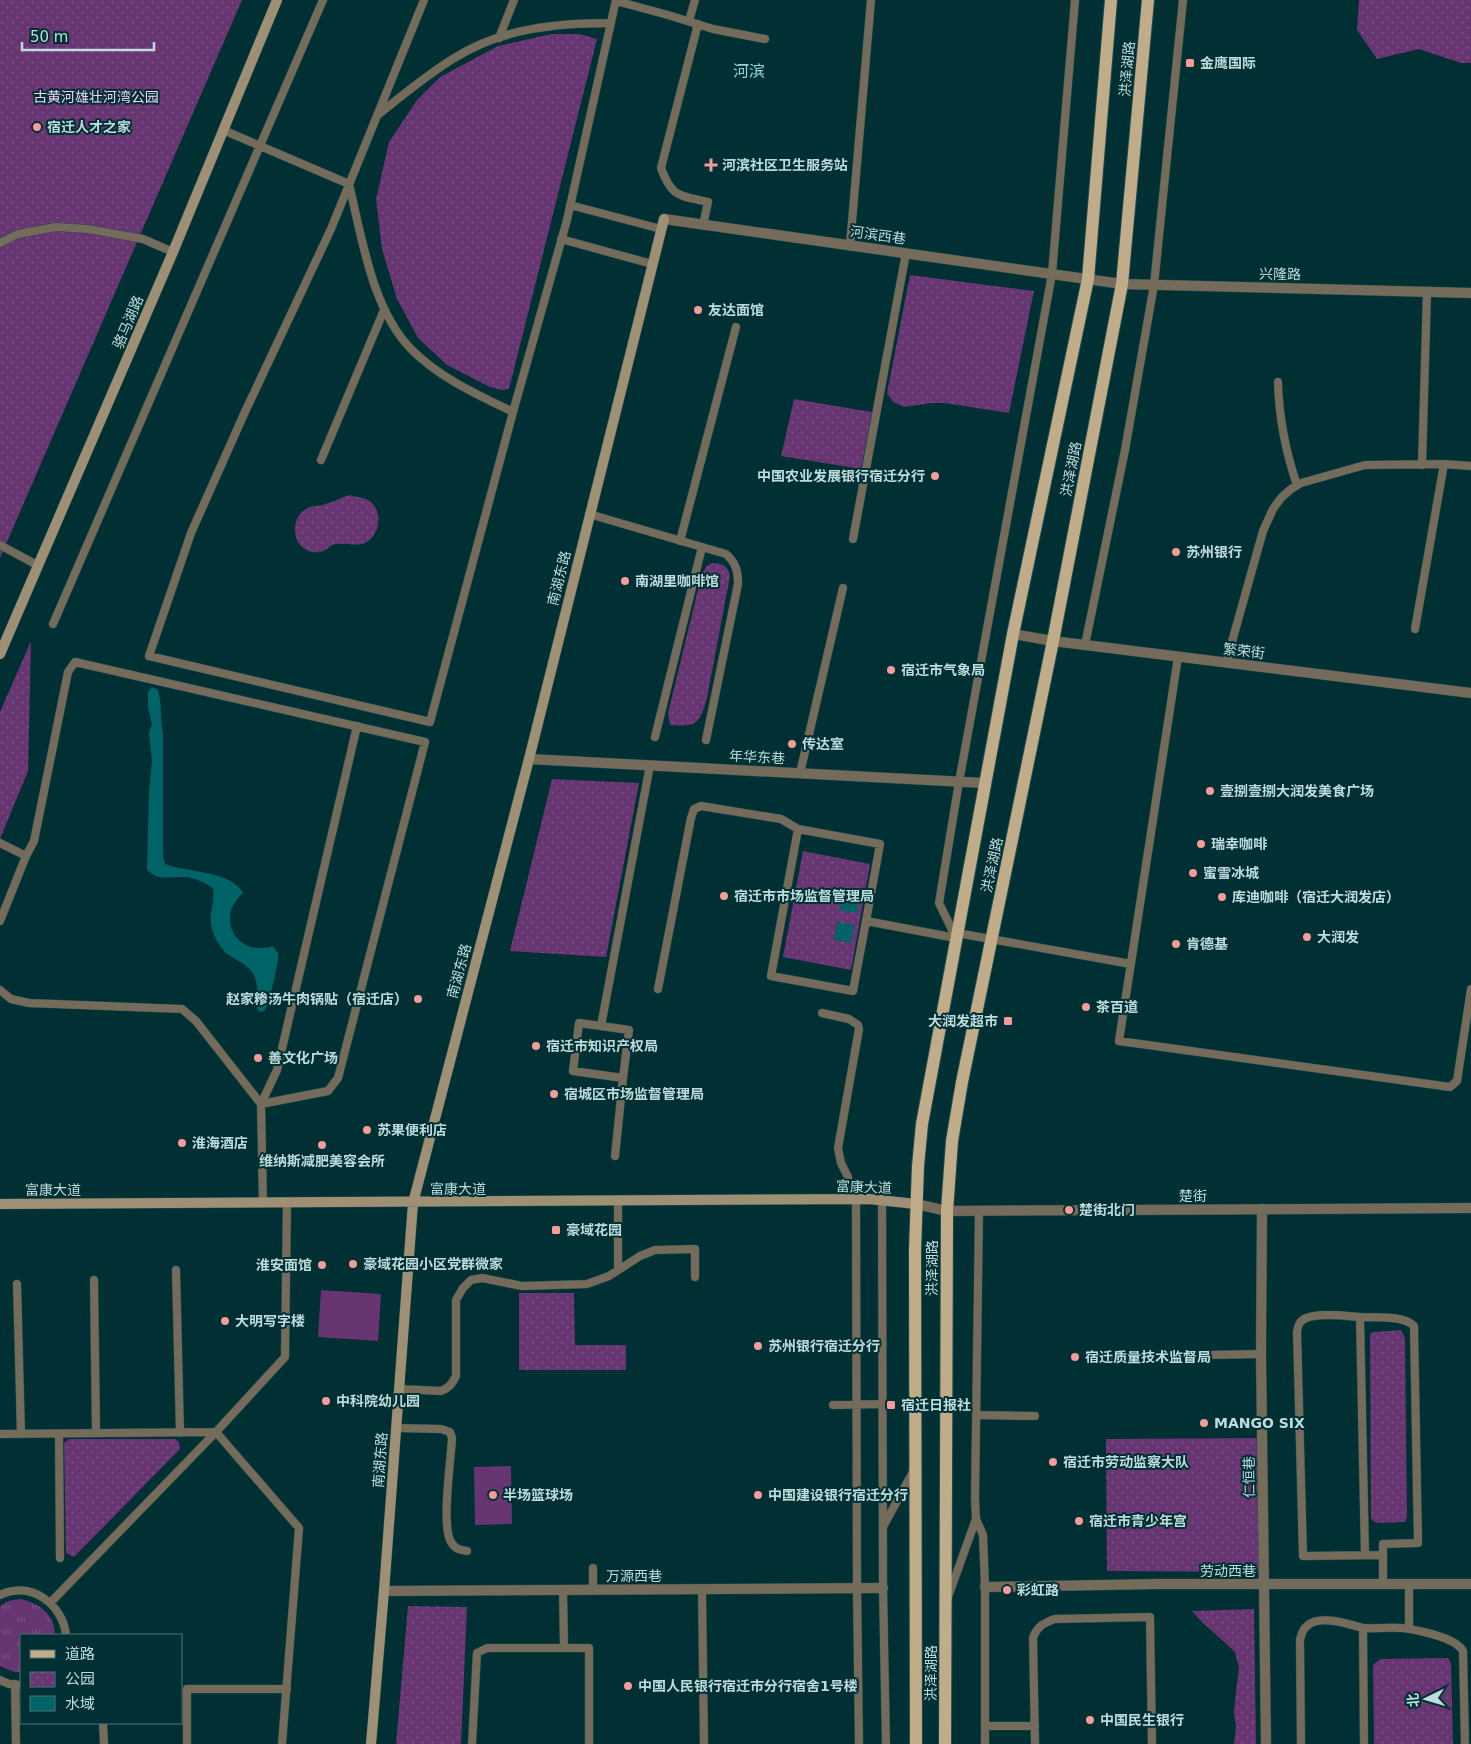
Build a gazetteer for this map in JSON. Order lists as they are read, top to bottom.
{
  "streets": {
    "main road": ["洪泽湖路"],
    "street": [
      "河滨西巷",
      "兴隆路",
      "骆马湖路",
      "南湖东路",
      "繁荣街",
      "年华东巷",
      "富康大道",
      "楚街",
      "仁恒巷",
      "劳动西巷",
      "万源西巷"
    ]
  },
  "crossings": [
    ["洪泽湖路", "河滨西巷"],
    ["洪泽湖路", "兴隆路"],
    ["洪泽湖路", "繁荣街"],
    ["洪泽湖路", "年华东巷"],
    ["洪泽湖路", "富康大道"],
    ["洪泽湖路", "楚街"],
    ["河滨西巷", "兴隆路"],
    ["河滨西巷", "南湖东路"],
    ["南湖东路", "年华东巷"],
    ["南湖东路", "富康大道"],
    ["南湖东路", "万源西巷"],
    ["富康大道", "楚街"],
    ["楚街", "仁恒巷"],
    ["仁恒巷", "劳动西巷"]
  ],
  "districts": ["河滨"],
  "parks": ["古黄河雄壮河湾公园"],
  "places": {
    "transit": [
      "金鹰国际",
      "大润发超市",
      "豪域花园",
      "宿迁日报社"
    ],
    "other": [
      "宿迁人才之家",
      "友达面馆",
      "中国农业发展银行宿迁分行",
      "苏州银行",
      "南湖里咖啡馆",
      "宿迁市气象局",
      "传达室",
      "壹捌壹捌大润发美食广场",
      "瑞幸咖啡",
      "蜜雪冰城",
      "宿迁市市场监督管理局",
      "库迪咖啡（宿迁大润发店）",
      "大润发",
      "肯德基",
      "赵家糁汤牛肉锅贴（宿迁店）",
      "茶百道",
      "宿迁市知识产权局",
      "善文化广场",
      "宿城区市场监督管理局",
      "苏果便利店",
      "淮海酒店",
      "维纳斯减肥美容会所",
      "楚街北门",
      "豪域花园小区党群微家",
      "淮安面馆",
      "大明写字楼",
      "苏州银行宿迁分行",
      "宿迁质量技术监督局",
      "中科院幼儿园",
      "MANGO SIX",
      "宿迁市劳动监察大队",
      "半场篮球场",
      "中国建设银行宿迁分行",
      "宿迁市青少年宫",
      "彩虹路",
      "中国人民银行宿迁市分行宿舍1号楼",
      "中国民生银行"
    ],
    "health": ["河滨社区卫生服务站"]
  },
  "legend": ["道路", "公园", "水域"],
  "scale_bar": "50 m",
  "north": "left"
}
